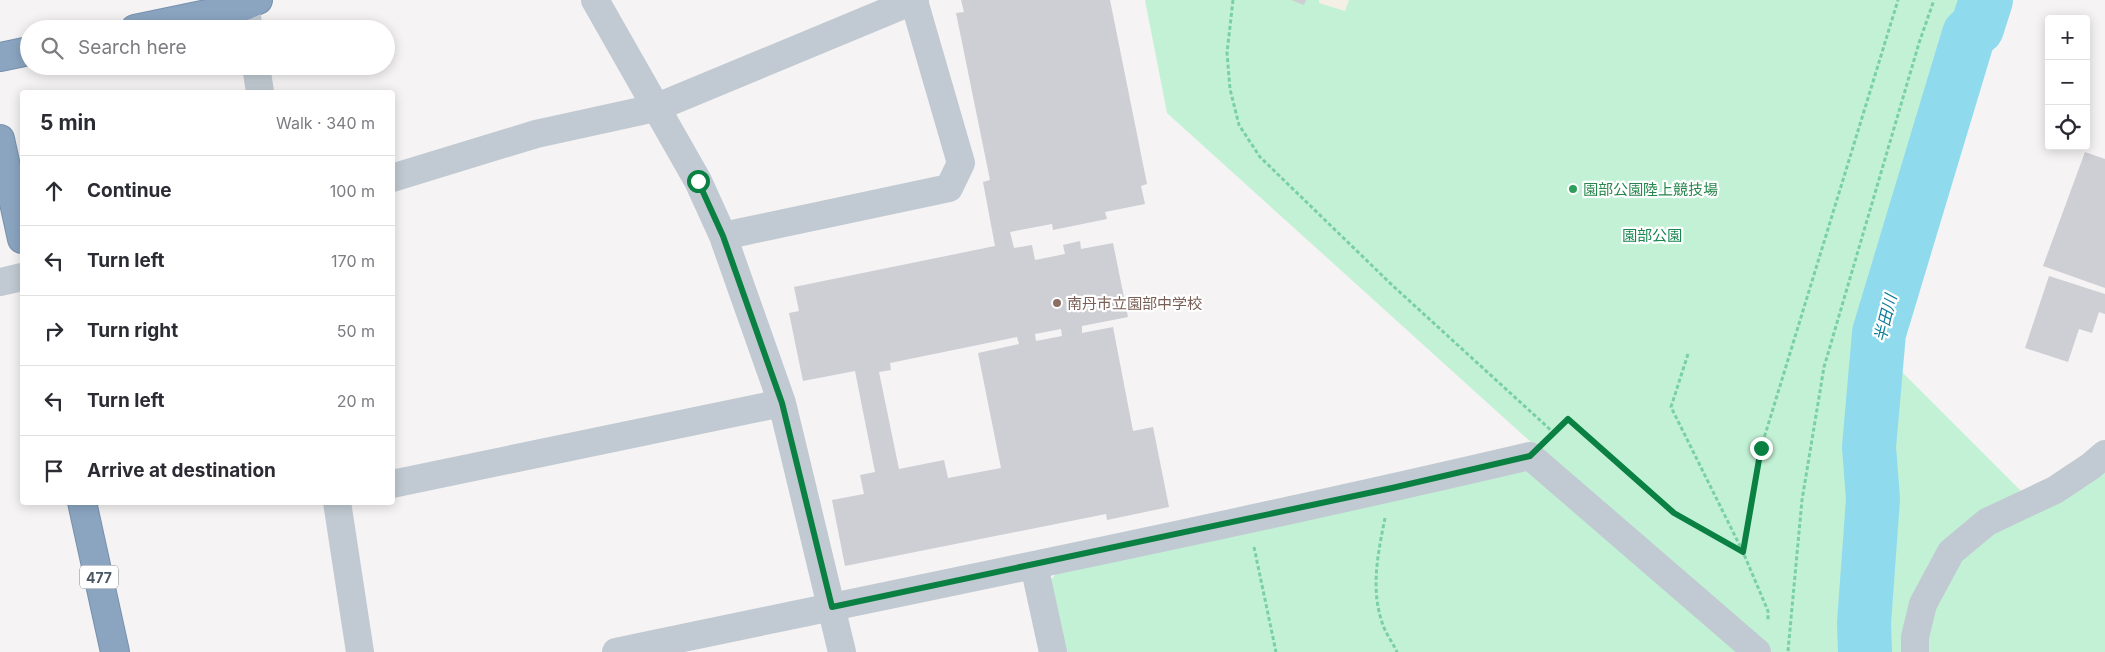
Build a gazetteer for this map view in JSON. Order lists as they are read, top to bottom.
{
  "streets": {
    "highway": ["477"]
  },
  "water": ["半田川"],
  "parks": ["園部公園"],
  "places": ["園部公園陸上競技場", "南丹市立園部中学校"],
  "page": {
    "map_buttons": ["+", "−"],
    "search": "Search here",
    "heading": ["5 min", "Walk · 340 m"],
    "list": [
      ["Continue", "100 m"],
      ["Turn left", "170 m"],
      ["Turn right", "50 m"],
      ["Turn left", "20 m"],
      "Arrive at destination"
    ]
  }
}
